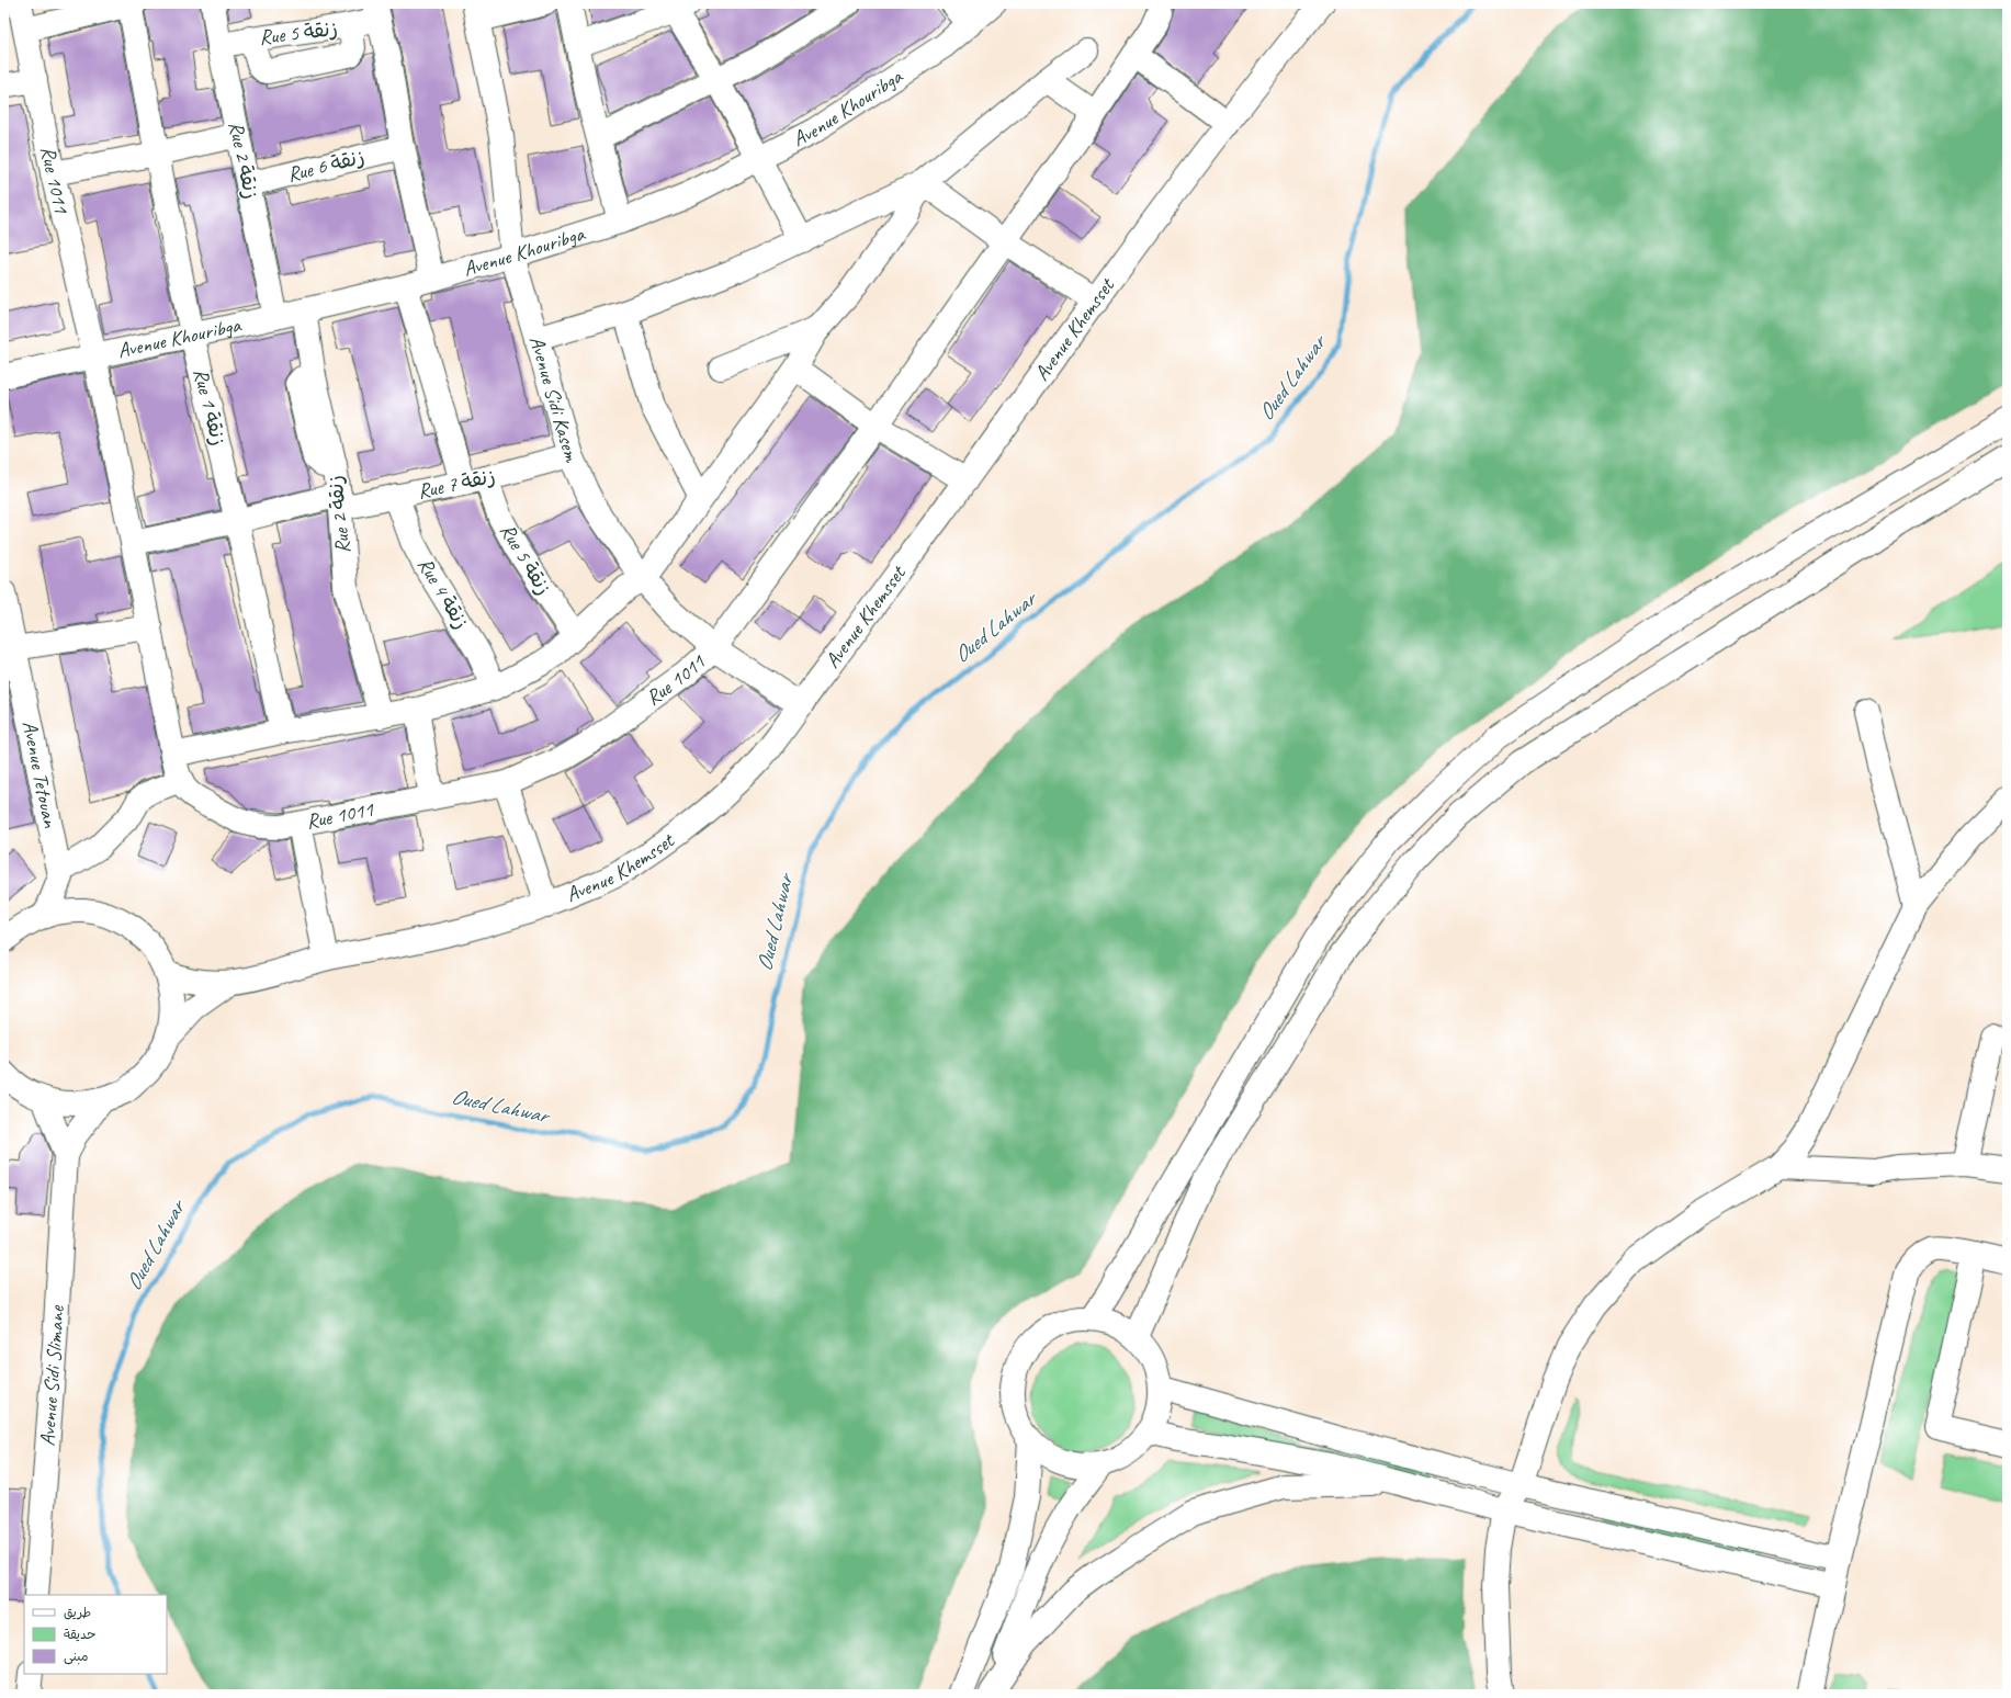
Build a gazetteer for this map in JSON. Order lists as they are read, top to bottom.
{
  "streets": {
    "street": [
      "Rue 5 زنقة",
      "Avenue Khouribga",
      "Rue 2 زنقة",
      "Rue 6 زنقة",
      "Rue 1011",
      "Avenue Khemsset",
      "Avenue Sidi Kasem",
      "Rue 1 زنقة",
      "Rue 7 زنقة",
      "Rue 4 زنقة",
      "Avenue Tetouan",
      "Avenue Sidi Slimane"
    ]
  },
  "crossings": [
    ["Rue 5 زنقة", "Rue 2 زنقة"],
    ["Rue 5 زنقة", "Rue 7 زنقة"],
    ["Avenue Khouribga", "Rue 2 زنقة"],
    ["Avenue Khouribga", "Rue 1011"],
    ["Avenue Khouribga", "Avenue Sidi Kasem"],
    ["Avenue Khouribga", "Rue 1 زنقة"],
    ["Rue 2 زنقة", "Rue 6 زنقة"],
    ["Rue 2 زنقة", "Rue 7 زنقة"],
    ["Rue 1011", "Avenue Sidi Kasem"],
    ["Rue 1011", "Rue 7 زنقة"],
    ["Avenue Khemsset", "Avenue Sidi Kasem"],
    ["Avenue Sidi Kasem", "Rue 7 زنقة"],
    ["Rue 1 زنقة", "Rue 7 زنقة"],
    ["Rue 7 زنقة", "Rue 4 زنقة"]
  ],
  "water": ["Oued Lahwar"],
  "legend": ["طريق", "حديقة", "مبنى"]
}
